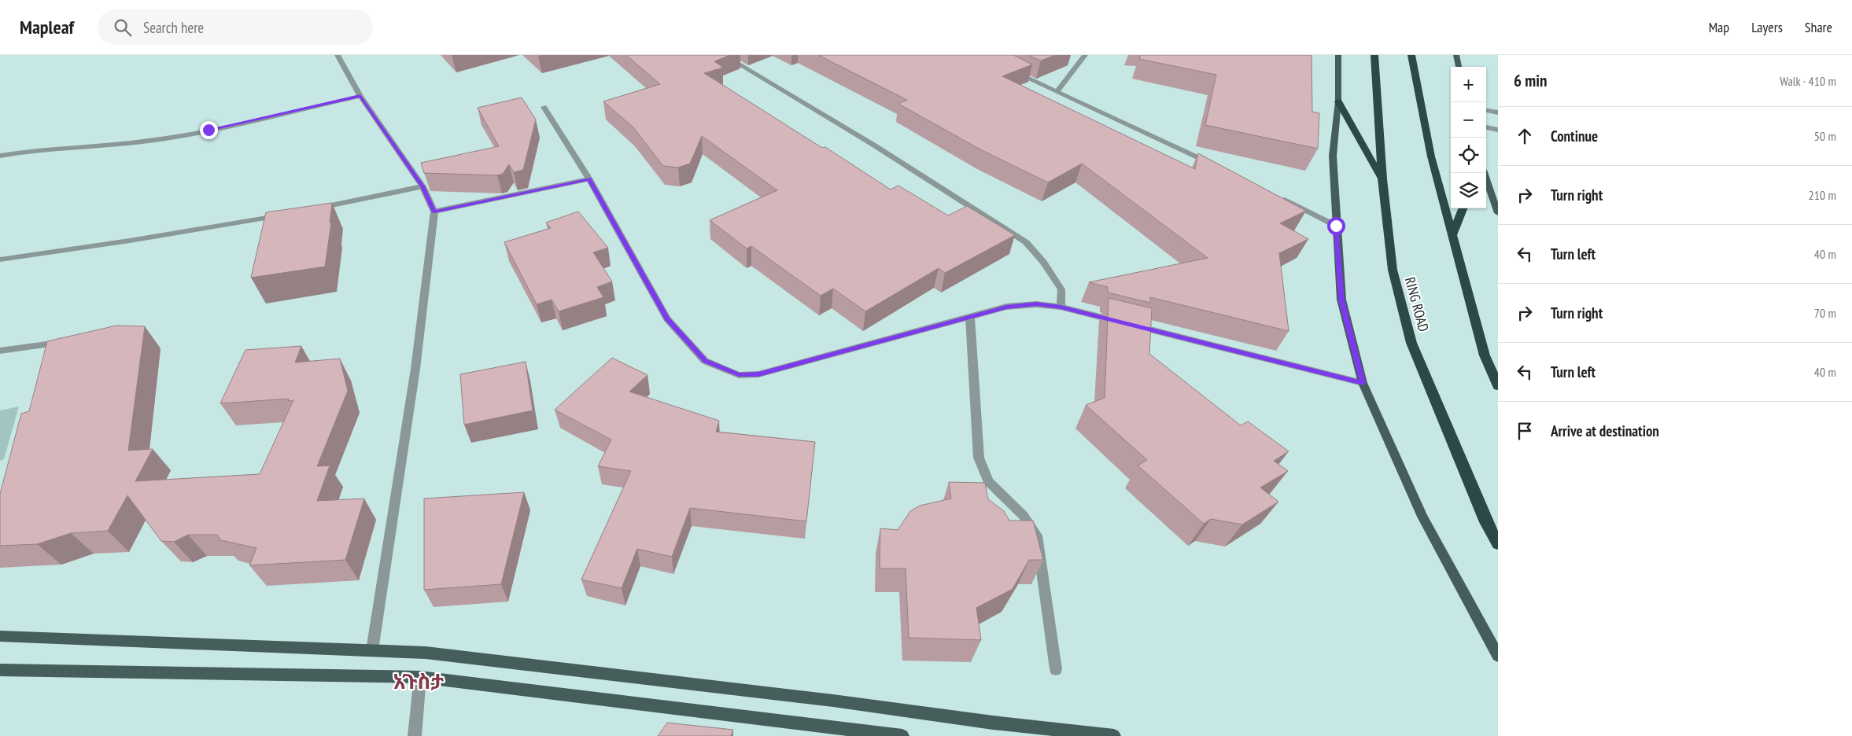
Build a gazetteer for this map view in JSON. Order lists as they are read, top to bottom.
{
  "streets": {
    "highway": ["RING ROAD"]
  },
  "districts": ["አጉስታ"],
  "page": {
    "header": "Mapleaf",
    "search": "Search here",
    "nav": ["Map", "Layers", "Share"],
    "heading": ["6 min", "Walk · 410 m"],
    "map_buttons": ["+", "−"],
    "list": [
      ["Continue", "50 m"],
      ["Turn right", "210 m"],
      ["Turn left", "40 m"],
      ["Turn right", "70 m"],
      ["Turn left", "40 m"],
      "Arrive at destination"
    ]
  }
}
